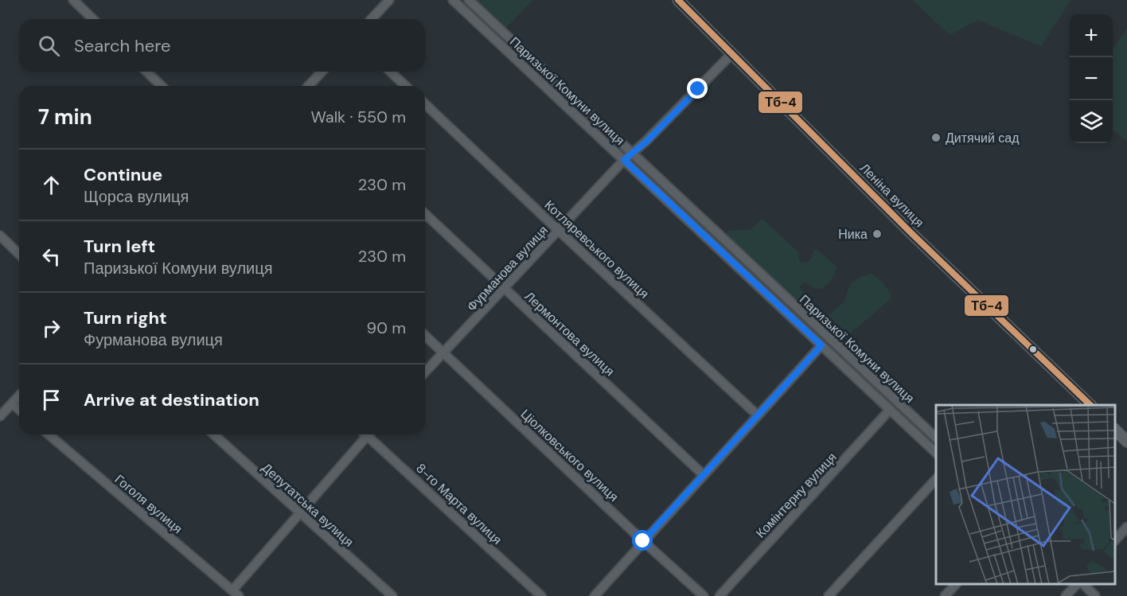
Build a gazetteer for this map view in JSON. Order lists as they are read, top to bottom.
{
  "streets": {
    "main road": ["Леніна вулиця"],
    "street": [
      "Паризької Комуни вулиця",
      "Котляревського вулиця",
      "Фурманова вулиця",
      "Лермонтова вулиця",
      "Ціолковського вулиця",
      "Комінтерну вулиця",
      "Гоголя вулиця",
      "8-го Марта вулиця",
      "Депутатська вулиця"
    ]
  },
  "crossings": [
    ["Паризької Комуни вулиця", "Фурманова вулиця"],
    ["Паризької Комуни вулиця", "Комінтерну вулиця"],
    ["Леніна вулиця", "Фурманова вулиця"],
    ["Котляревського вулиця", "Фурманова вулиця"],
    ["Фурманова вулиця", "Лермонтова вулиця"],
    ["Фурманова вулиця", "Ціолковського вулиця"]
  ],
  "places": ["Дитячий сад", "Ника"],
  "lines": ["transit line Тб-4"],
  "page": {
    "map_buttons": ["+", "−"],
    "search": "Search here",
    "heading": ["7 min", "Walk · 550 m"],
    "list": [
      ["Continue", "Щорса вулиця", "230 m"],
      ["Turn left", "Паризької Комуни вулиця", "230 m"],
      ["Turn right", "Фурманова вулиця", "90 m"],
      "Arrive at destination"
    ]
  }
}
